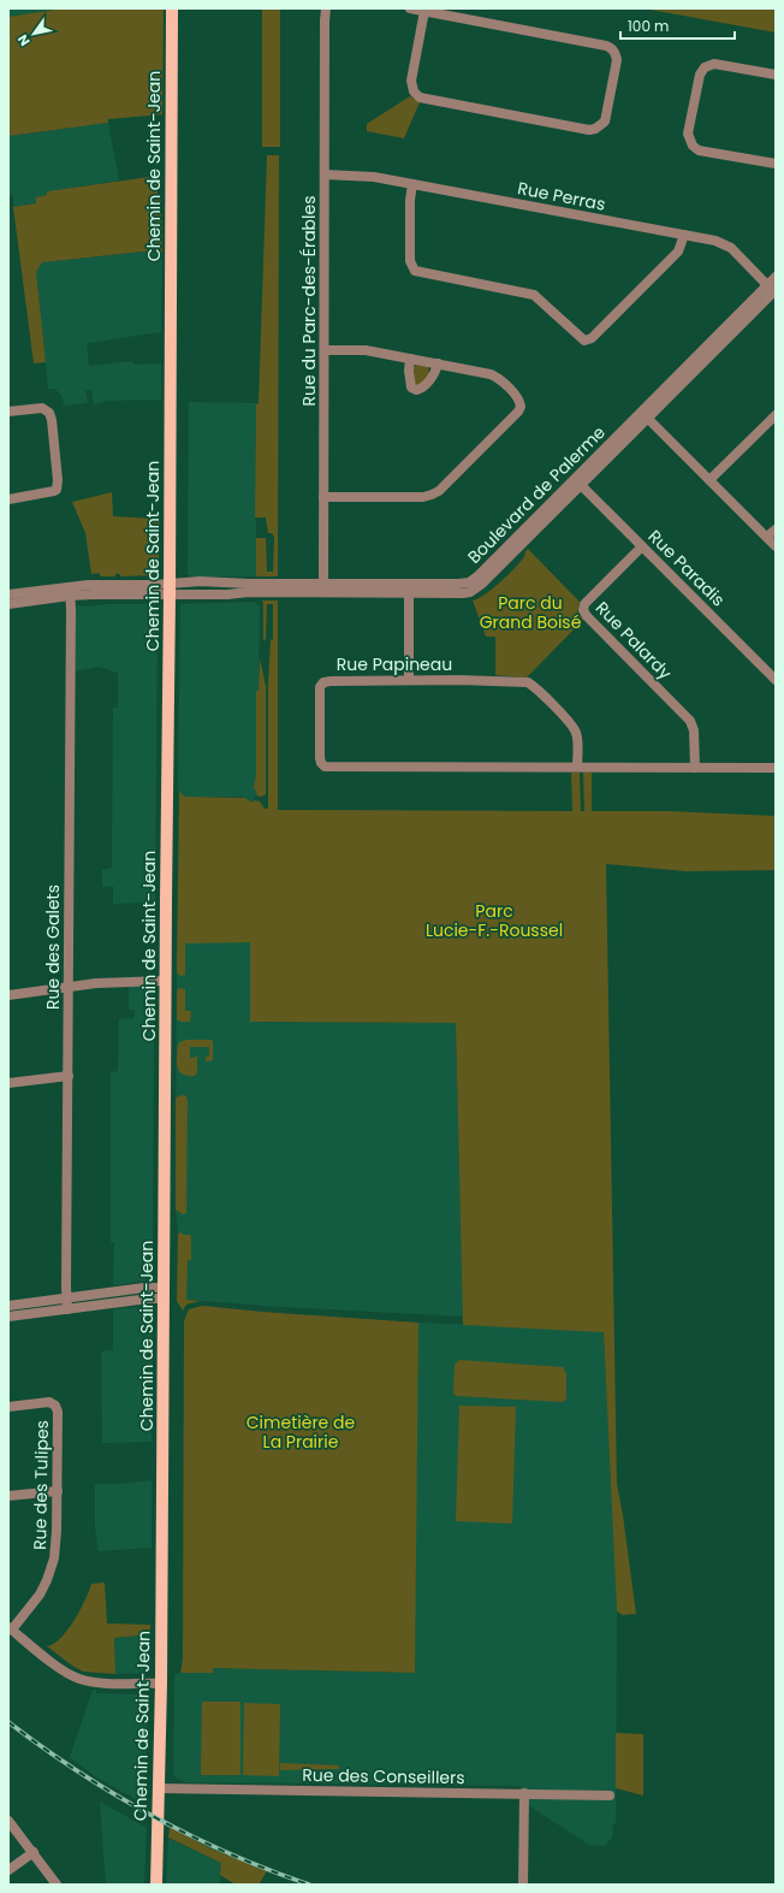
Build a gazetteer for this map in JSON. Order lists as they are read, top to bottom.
{
  "streets": {
    "main road": ["Chemin de Saint-Jean"],
    "street": [
      "Rue Perras",
      "Rue du Parc-des-Érables",
      "Boulevard de Palerme",
      "Rue Paradis",
      "Rue Palardy",
      "Rue Papineau",
      "Rue des Galets",
      "Rue des Tulipes",
      "Rue des Conseillers"
    ]
  },
  "crossings": [
    ["Chemin de Saint-Jean", "Boulevard de Palerme"],
    ["Chemin de Saint-Jean", "Rue des Conseillers"],
    ["Rue Perras", "Rue du Parc-des-Érables"],
    ["Rue Perras", "Boulevard de Palerme"],
    ["Rue du Parc-des-Érables", "Boulevard de Palerme"],
    ["Boulevard de Palerme", "Rue Paradis"],
    ["Boulevard de Palerme", "Rue des Galets"],
    ["Rue Paradis", "Rue Palardy"],
    ["Rue Palardy", "Rue Papineau"]
  ],
  "parks": ["Parc du Grand Boisé", "Parc Lucie-F.-Roussel", "Cimetière de La Prairie"],
  "scale_bar": "100 m",
  "north": "bottom left"
}
